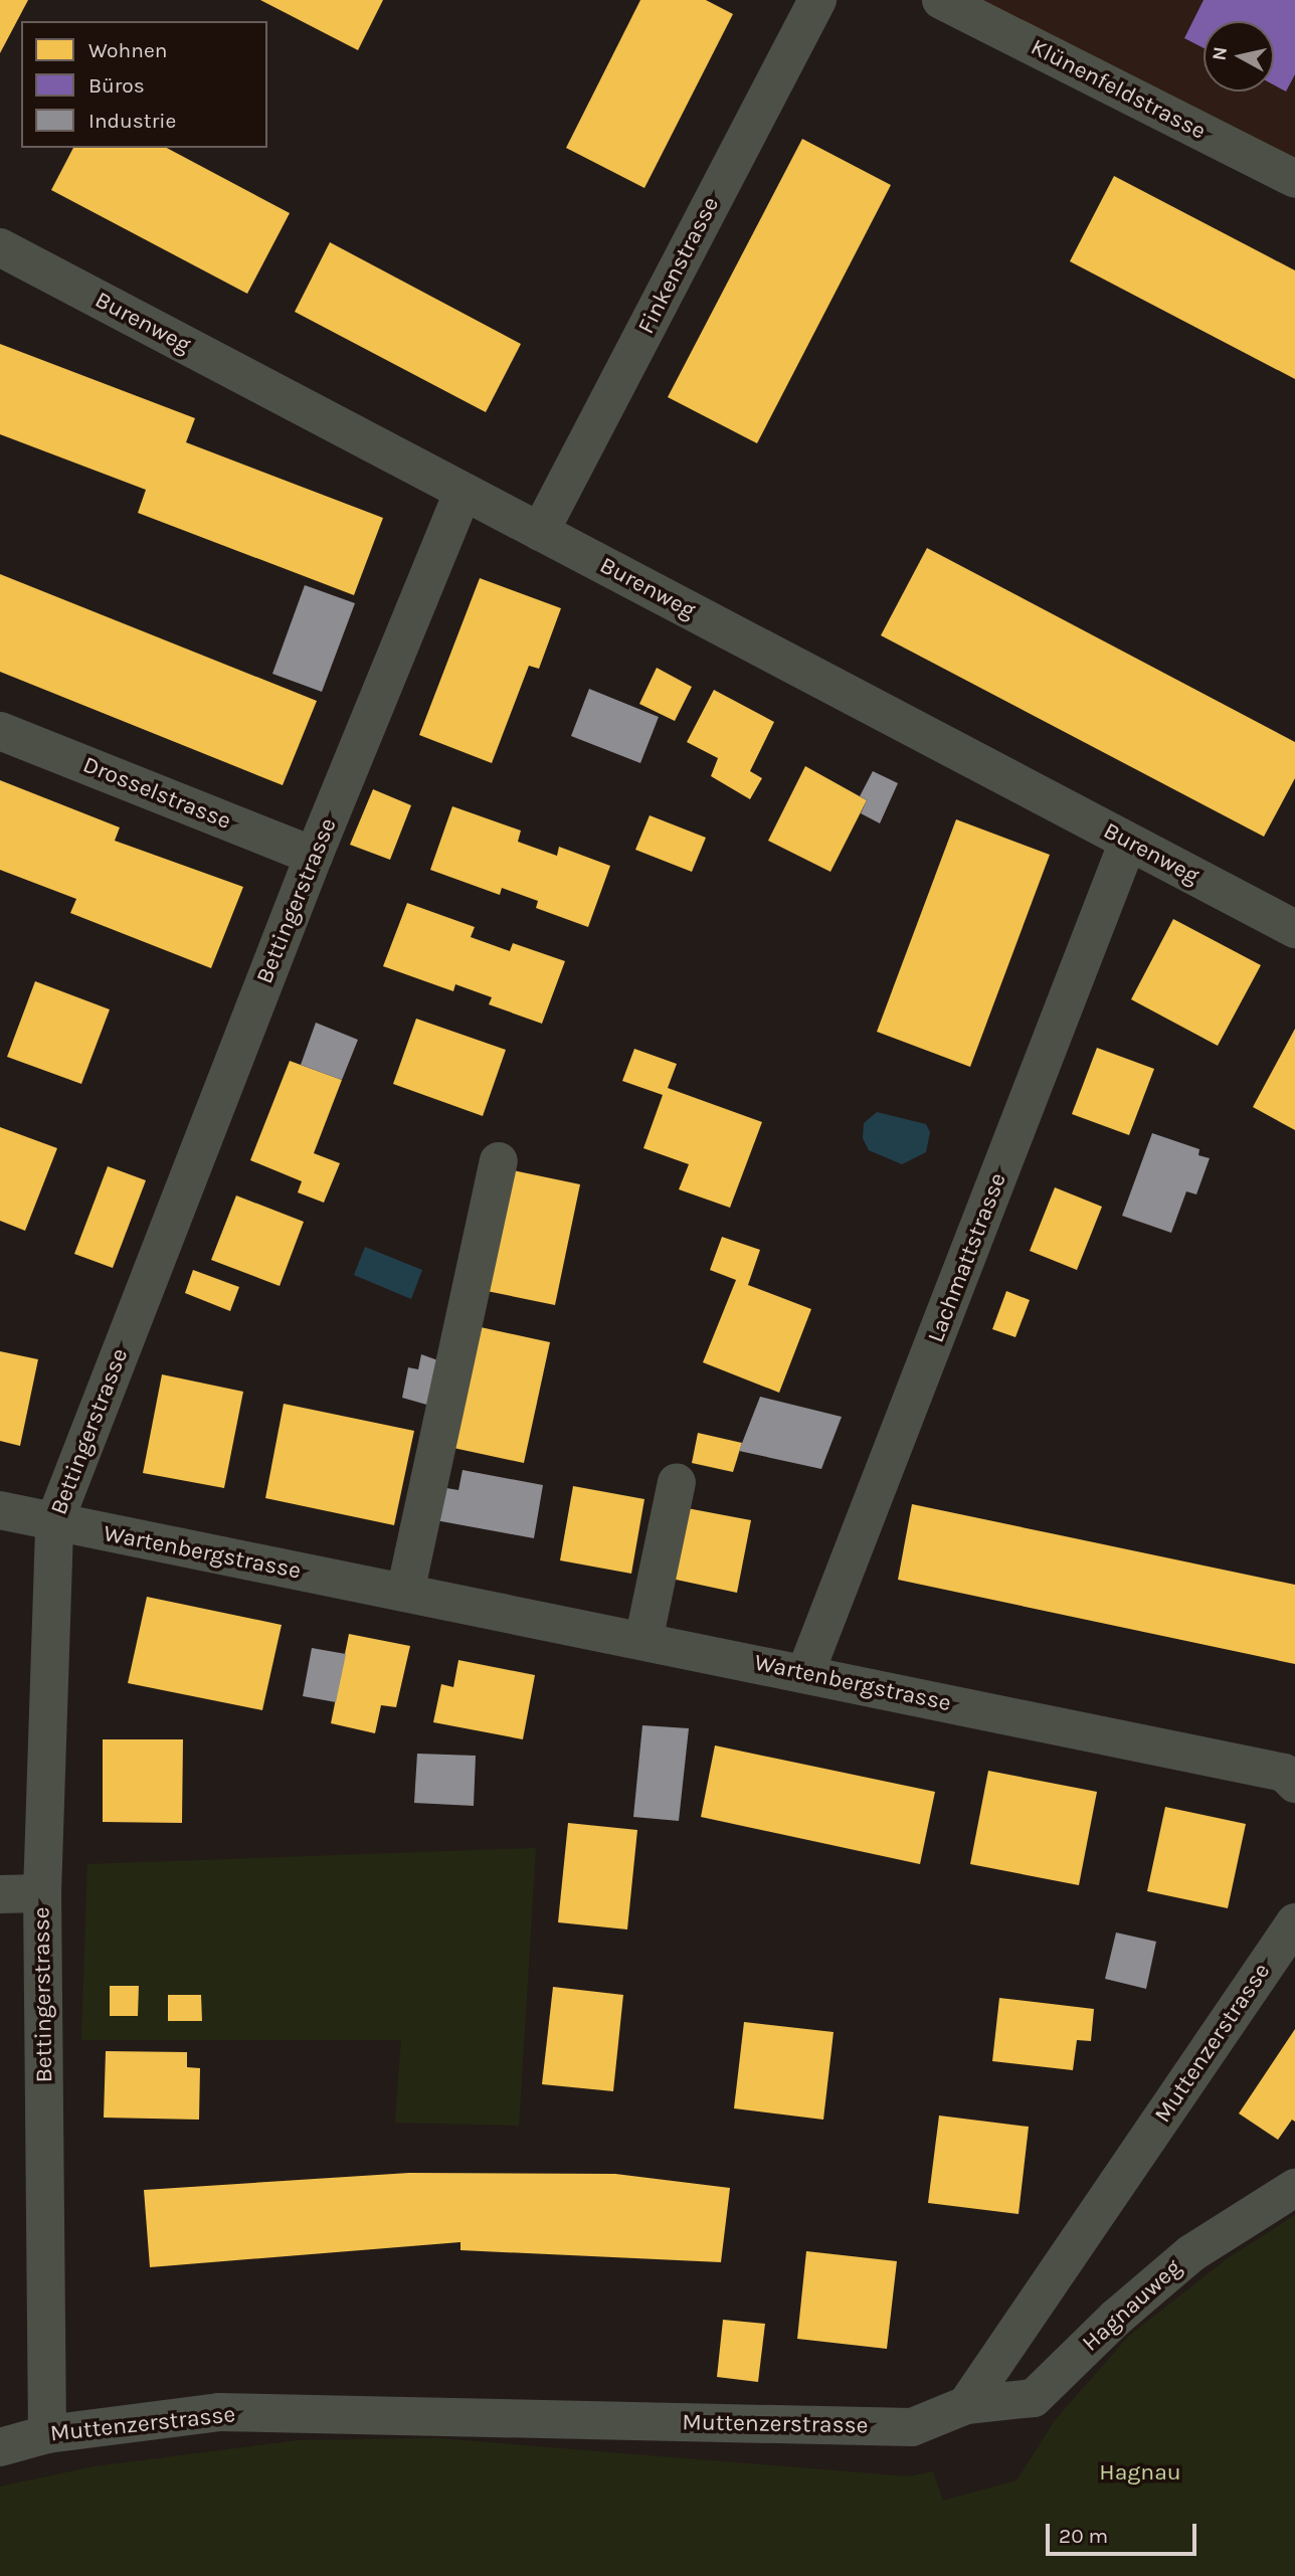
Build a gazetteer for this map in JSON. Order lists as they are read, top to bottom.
{
  "streets": {
    "street": [
      "Klünenfeldstrasse",
      "Finkenstrasse",
      "Burenweg",
      "Drosselstrasse",
      "Bettingerstrasse",
      "Lachmattstrasse",
      "Wartenbergstrasse",
      "Muttenzerstrasse",
      "Hagnauweg"
    ]
  },
  "crossings": [
    ["Finkenstrasse", "Burenweg"],
    ["Burenweg", "Bettingerstrasse"],
    ["Burenweg", "Lachmattstrasse"],
    ["Drosselstrasse", "Bettingerstrasse"],
    ["Bettingerstrasse", "Wartenbergstrasse"],
    ["Bettingerstrasse", "Muttenzerstrasse"],
    ["Lachmattstrasse", "Wartenbergstrasse"],
    ["Muttenzerstrasse", "Hagnauweg"]
  ],
  "parks": ["Hagnau"],
  "legend": ["Wohnen", "Büros", "Industrie"],
  "scale_bar": "20 m",
  "north": "left"
}
